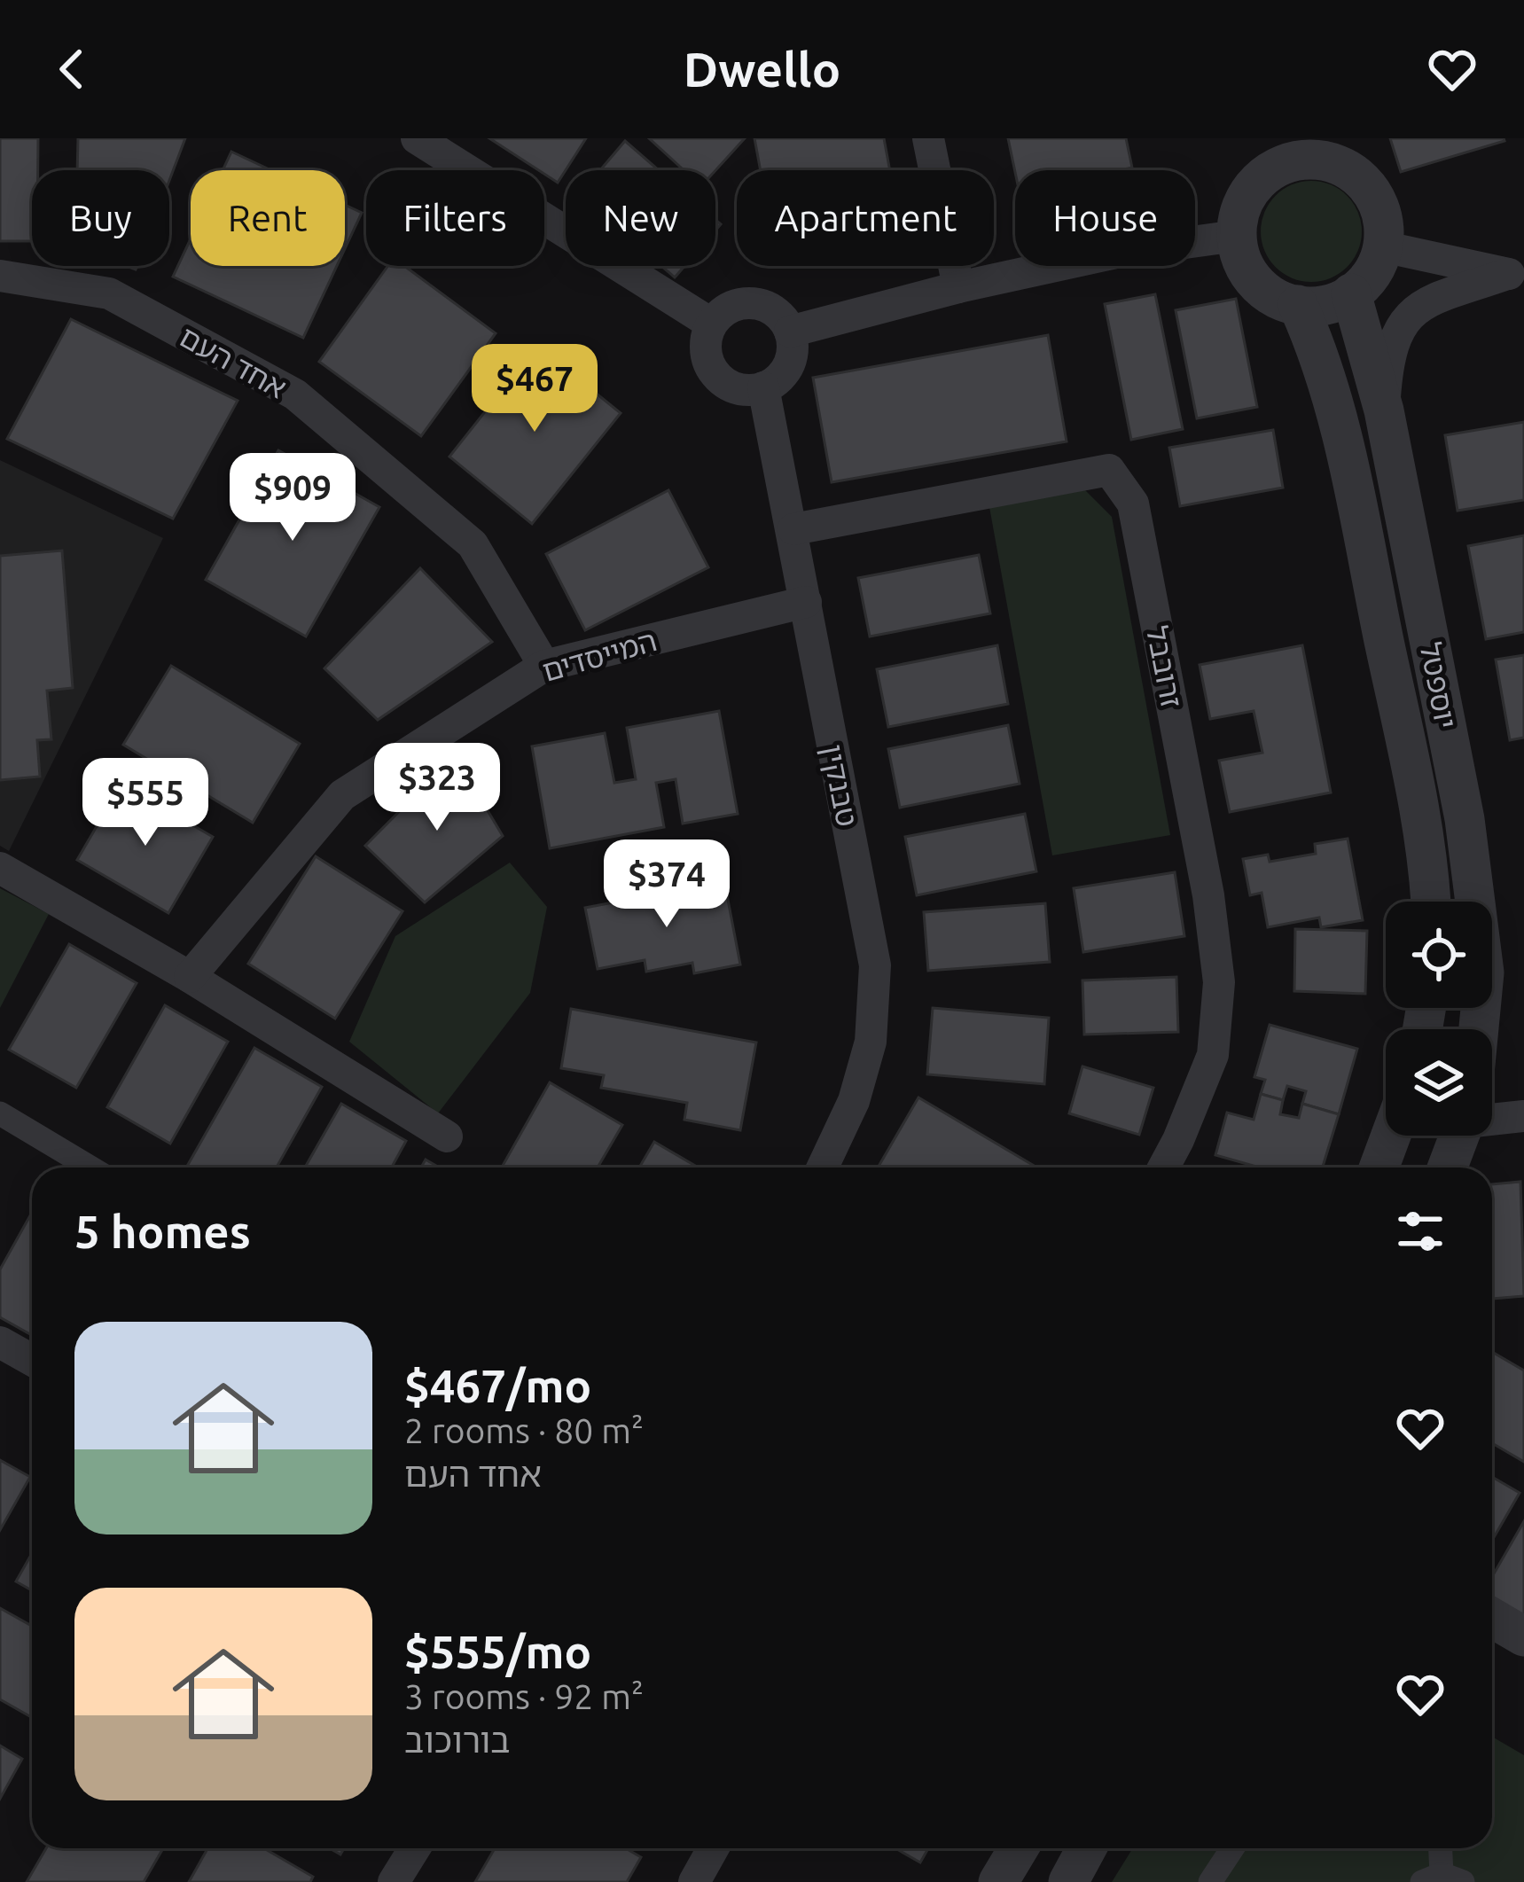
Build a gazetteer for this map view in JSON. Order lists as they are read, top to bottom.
{
  "streets": {
    "street": [
      "אחד העם",
      "המייסדים",
      "זרובבל",
      "יוספטל",
      "טבנקין"
    ]
  },
  "crossings": [
    ["אחד העם", "המייסדים"],
    ["המייסדים", "טבנקין"],
    ["זרובבל", "טבנקין"]
  ],
  "page": {
    "header": "Dwello",
    "chip": [
      "Buy",
      "Rent",
      "Filters",
      "New",
      "Apartment",
      "House"
    ],
    "price": [
      "$467",
      "$909",
      "$323",
      "$555",
      "$374"
    ],
    "heading": "5 homes",
    "list": [
      {
        "name": "$467/mo",
        "note": "2 rooms · 80 m² · אחד העם"
      },
      {
        "name": "$555/mo",
        "note": "3 rooms · 92 m² · בורוכוב"
      }
    ]
  }
}
